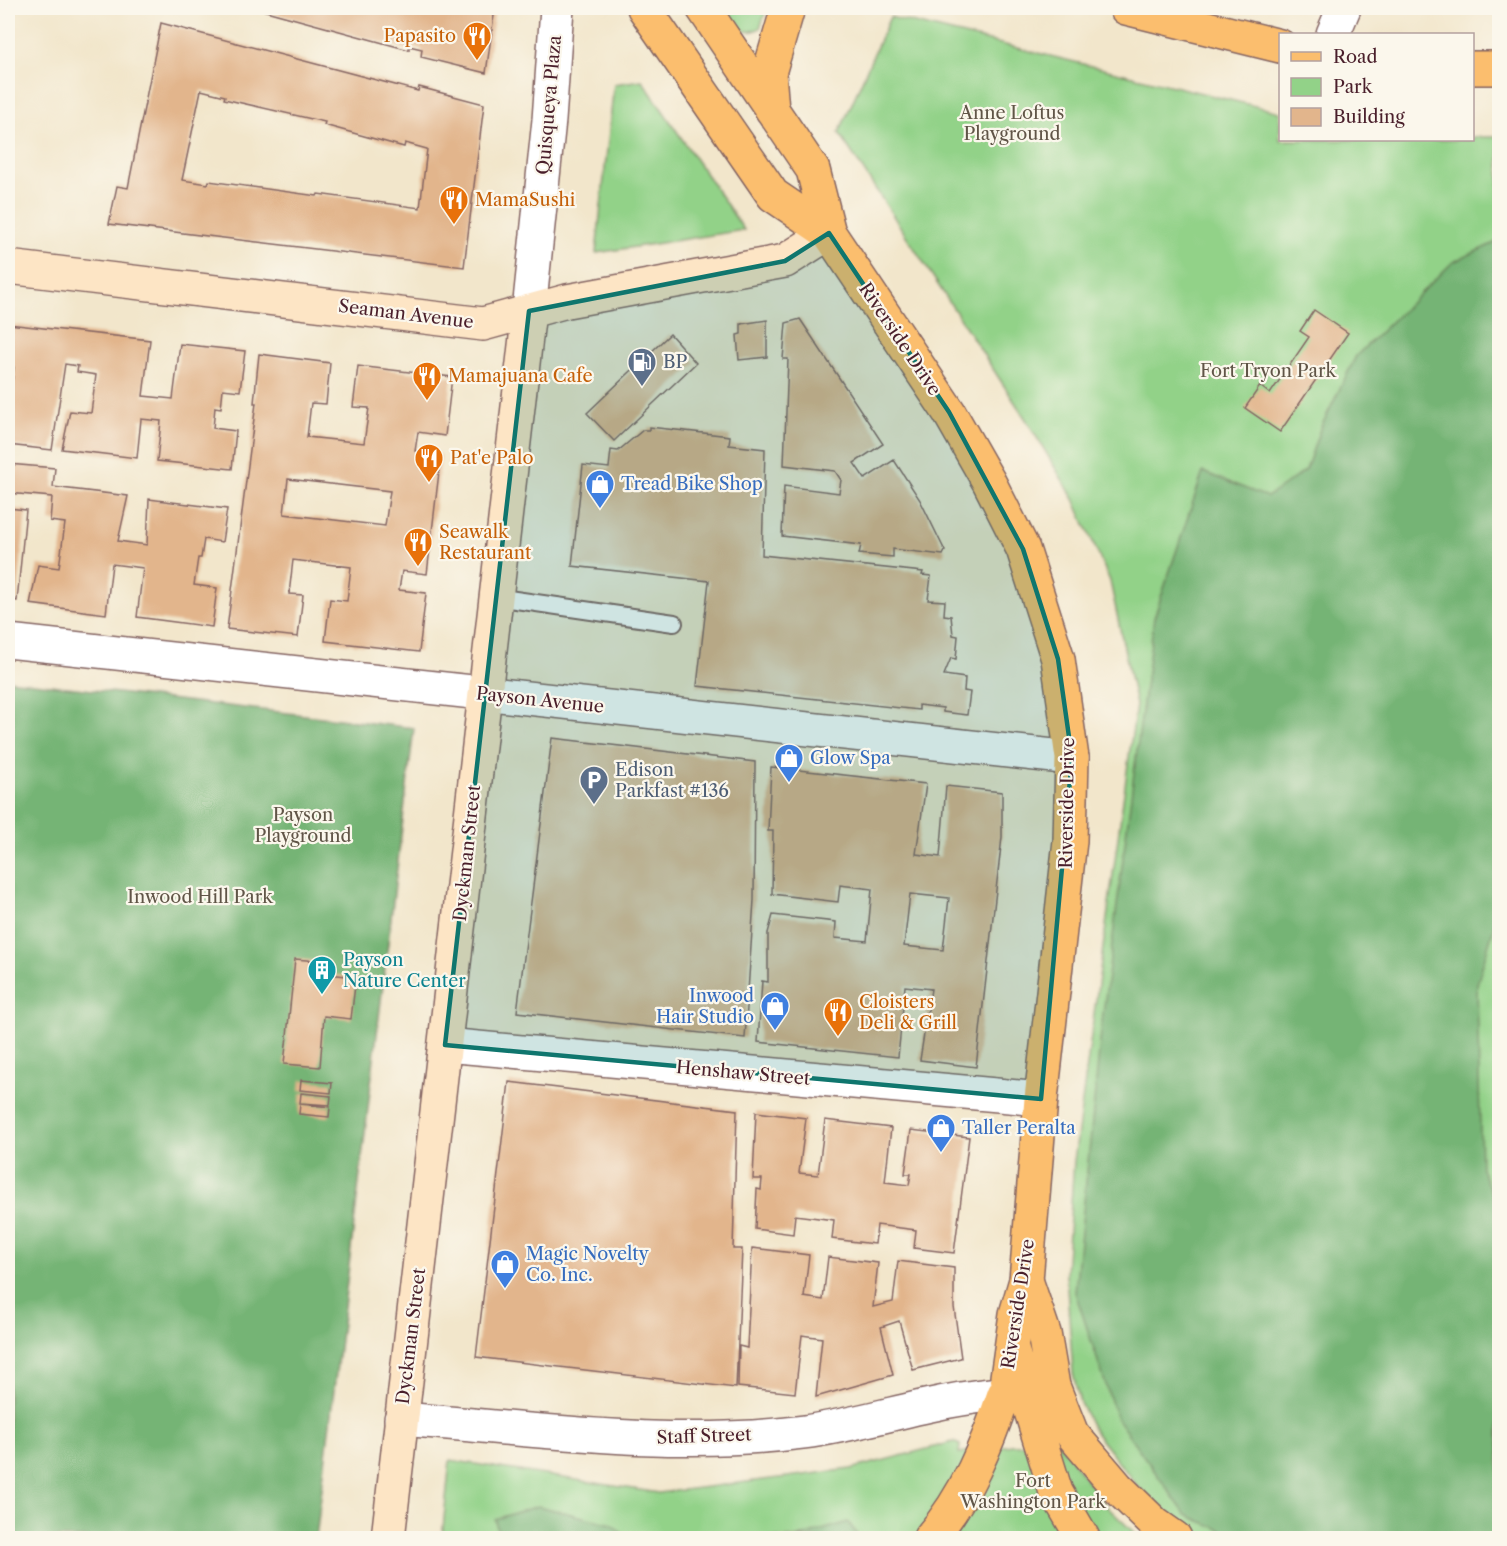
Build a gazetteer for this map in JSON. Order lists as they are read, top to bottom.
{
  "streets": {
    "main road": ["Seaman Avenue", "Riverside Drive", "Dyckman Street"],
    "street": [
      "Quisqueya Plaza",
      "Payson Avenue",
      "Henshaw Street",
      "Staff Street"
    ]
  },
  "crossings": [
    ["Quisqueya Plaza", "Seaman Avenue"],
    ["Quisqueya Plaza", "Dyckman Street"],
    ["Seaman Avenue", "Riverside Drive"],
    ["Seaman Avenue", "Dyckman Street"],
    ["Riverside Drive", "Payson Avenue"],
    ["Riverside Drive", "Henshaw Street"],
    ["Riverside Drive", "Staff Street"],
    ["Payson Avenue", "Dyckman Street"],
    ["Dyckman Street", "Henshaw Street"],
    ["Dyckman Street", "Staff Street"]
  ],
  "parks": [
    "Anne Loftus Playground",
    "Fort Tryon Park",
    "Payson Playground",
    "Inwood Hill Park",
    "Fort Washington Park"
  ],
  "places": {
    "restaurant": [
      "Papasito",
      "MamaSushi",
      "Mamajuana Cafe",
      "Pat'e Palo",
      "Seawalk Restaurant",
      "Cloisters Deli & Grill"
    ],
    "fuel station": ["BP"],
    "shop": [
      "Tread Bike Shop",
      "Glow Spa",
      "Inwood Hair Studio",
      "Taller Peralta",
      "Magic Novelty Co. Inc."
    ],
    "parking": ["Edison Parkfast #136"],
    "building": ["Payson Nature Center"]
  },
  "legend": ["Road", "Park", "Building"]
}
